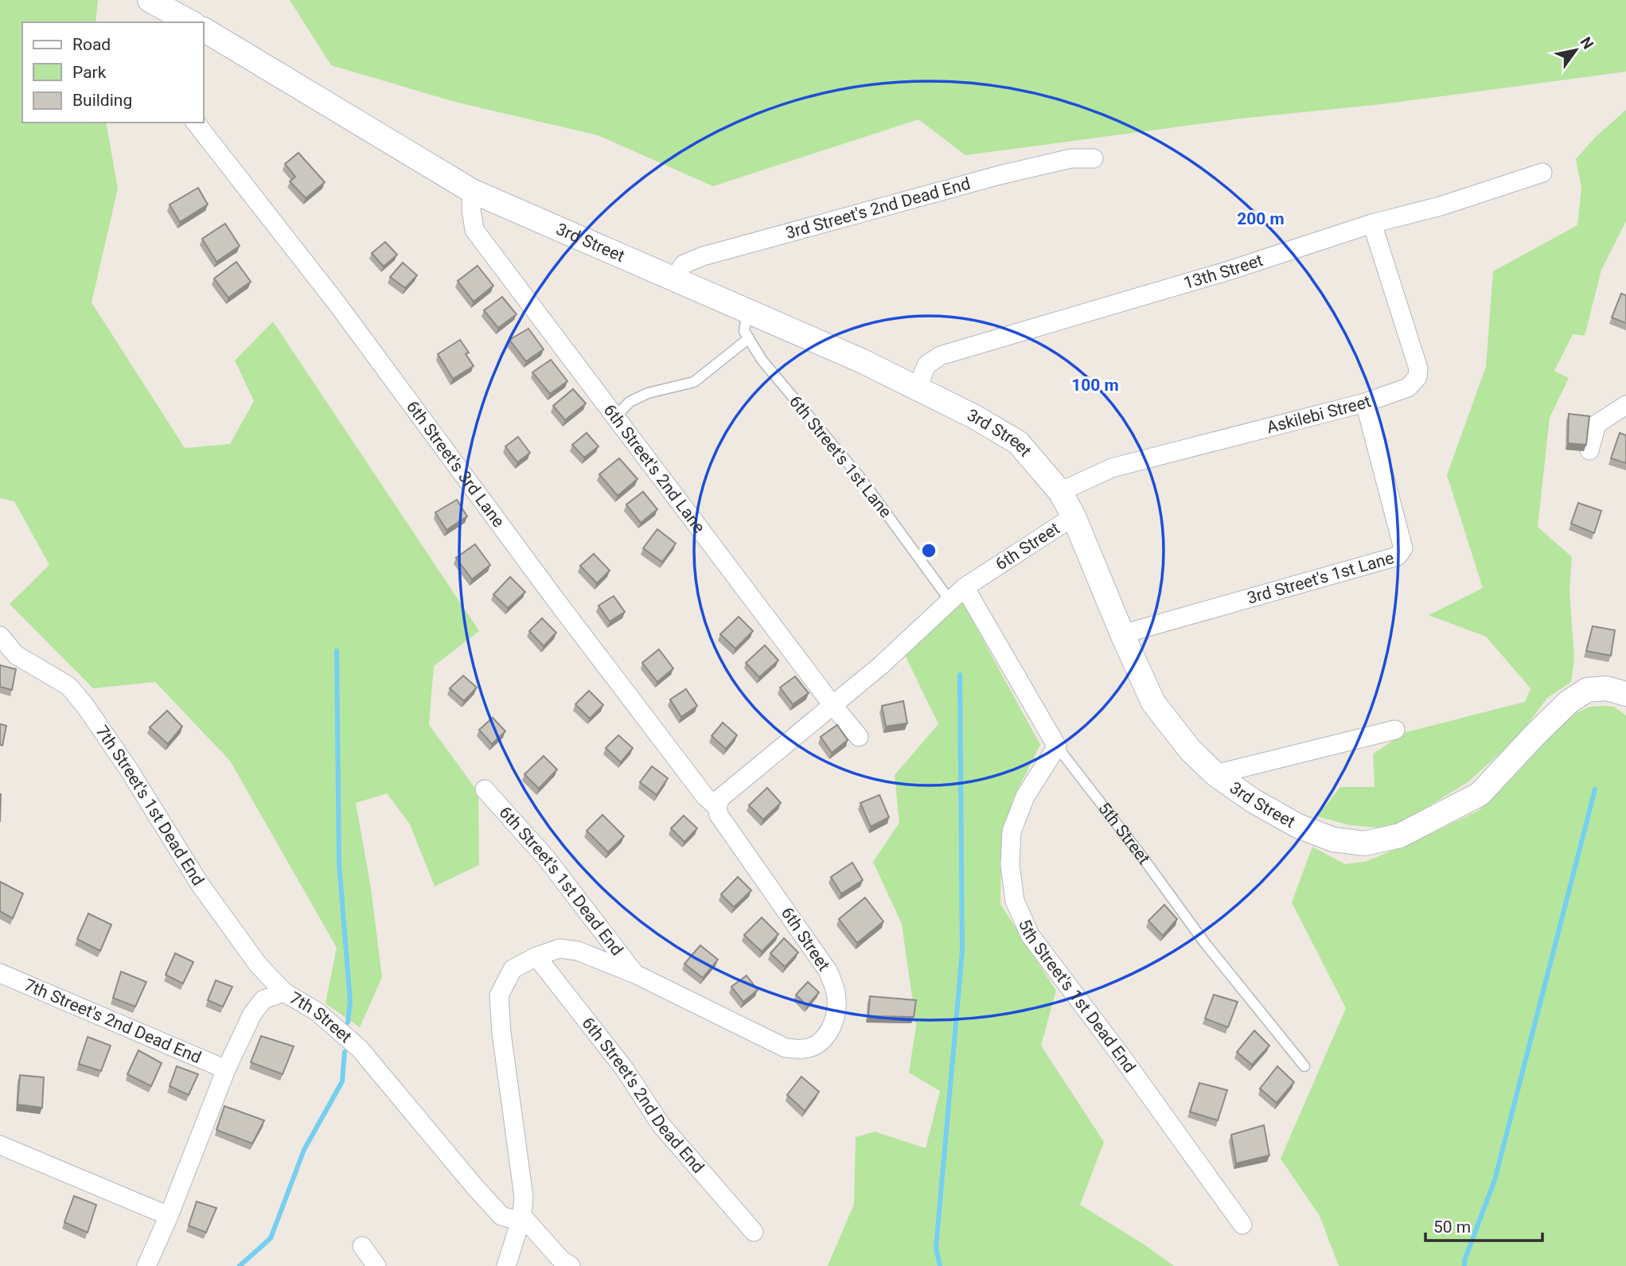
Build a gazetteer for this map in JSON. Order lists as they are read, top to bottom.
{
  "streets": {
    "street": [
      "3rd Street's 2nd Dead End",
      "3rd Street",
      "13th Street",
      "Askilebi Street",
      "6th Street's 3rd Lane",
      "6th Street's 2nd Lane",
      "6th Street",
      "3rd Street's 1st Lane",
      "7th Street's 1st Dead End",
      "5th Street",
      "6th Street's 1st Dead End",
      "5th Street's 1st Dead End",
      "7th Street",
      "7th Street's 2nd Dead End",
      "6th Street's 2nd Dead End"
    ],
    "lane": ["6th Street's 1st Lane"]
  },
  "crossings": [
    ["3rd Street's 2nd Dead End", "3rd Street"],
    ["3rd Street", "13th Street"],
    ["3rd Street", "Askilebi Street"],
    ["3rd Street", "6th Street's 1st Lane"],
    ["3rd Street", "6th Street's 2nd Lane"],
    ["3rd Street", "6th Street"],
    ["3rd Street", "3rd Street's 1st Lane"],
    ["13th Street", "Askilebi Street"],
    ["Askilebi Street", "3rd Street's 1st Lane"],
    ["6th Street's 1st Lane", "6th Street"],
    ["6th Street's 3rd Lane", "6th Street"],
    ["6th Street's 2nd Lane", "6th Street"],
    ["6th Street", "5th Street"],
    ["6th Street", "6th Street's 1st Dead End"],
    ["6th Street", "7th Street"],
    ["6th Street", "6th Street's 2nd Dead End"],
    ["7th Street's 1st Dead End", "7th Street"],
    ["5th Street", "5th Street's 1st Dead End"],
    ["7th Street", "7th Street's 2nd Dead End"]
  ],
  "legend": ["Road", "Park", "Building"],
  "scale_bar": "50 m",
  "north": "top right",
  "rings": ["200 m", "100 m"]
}
